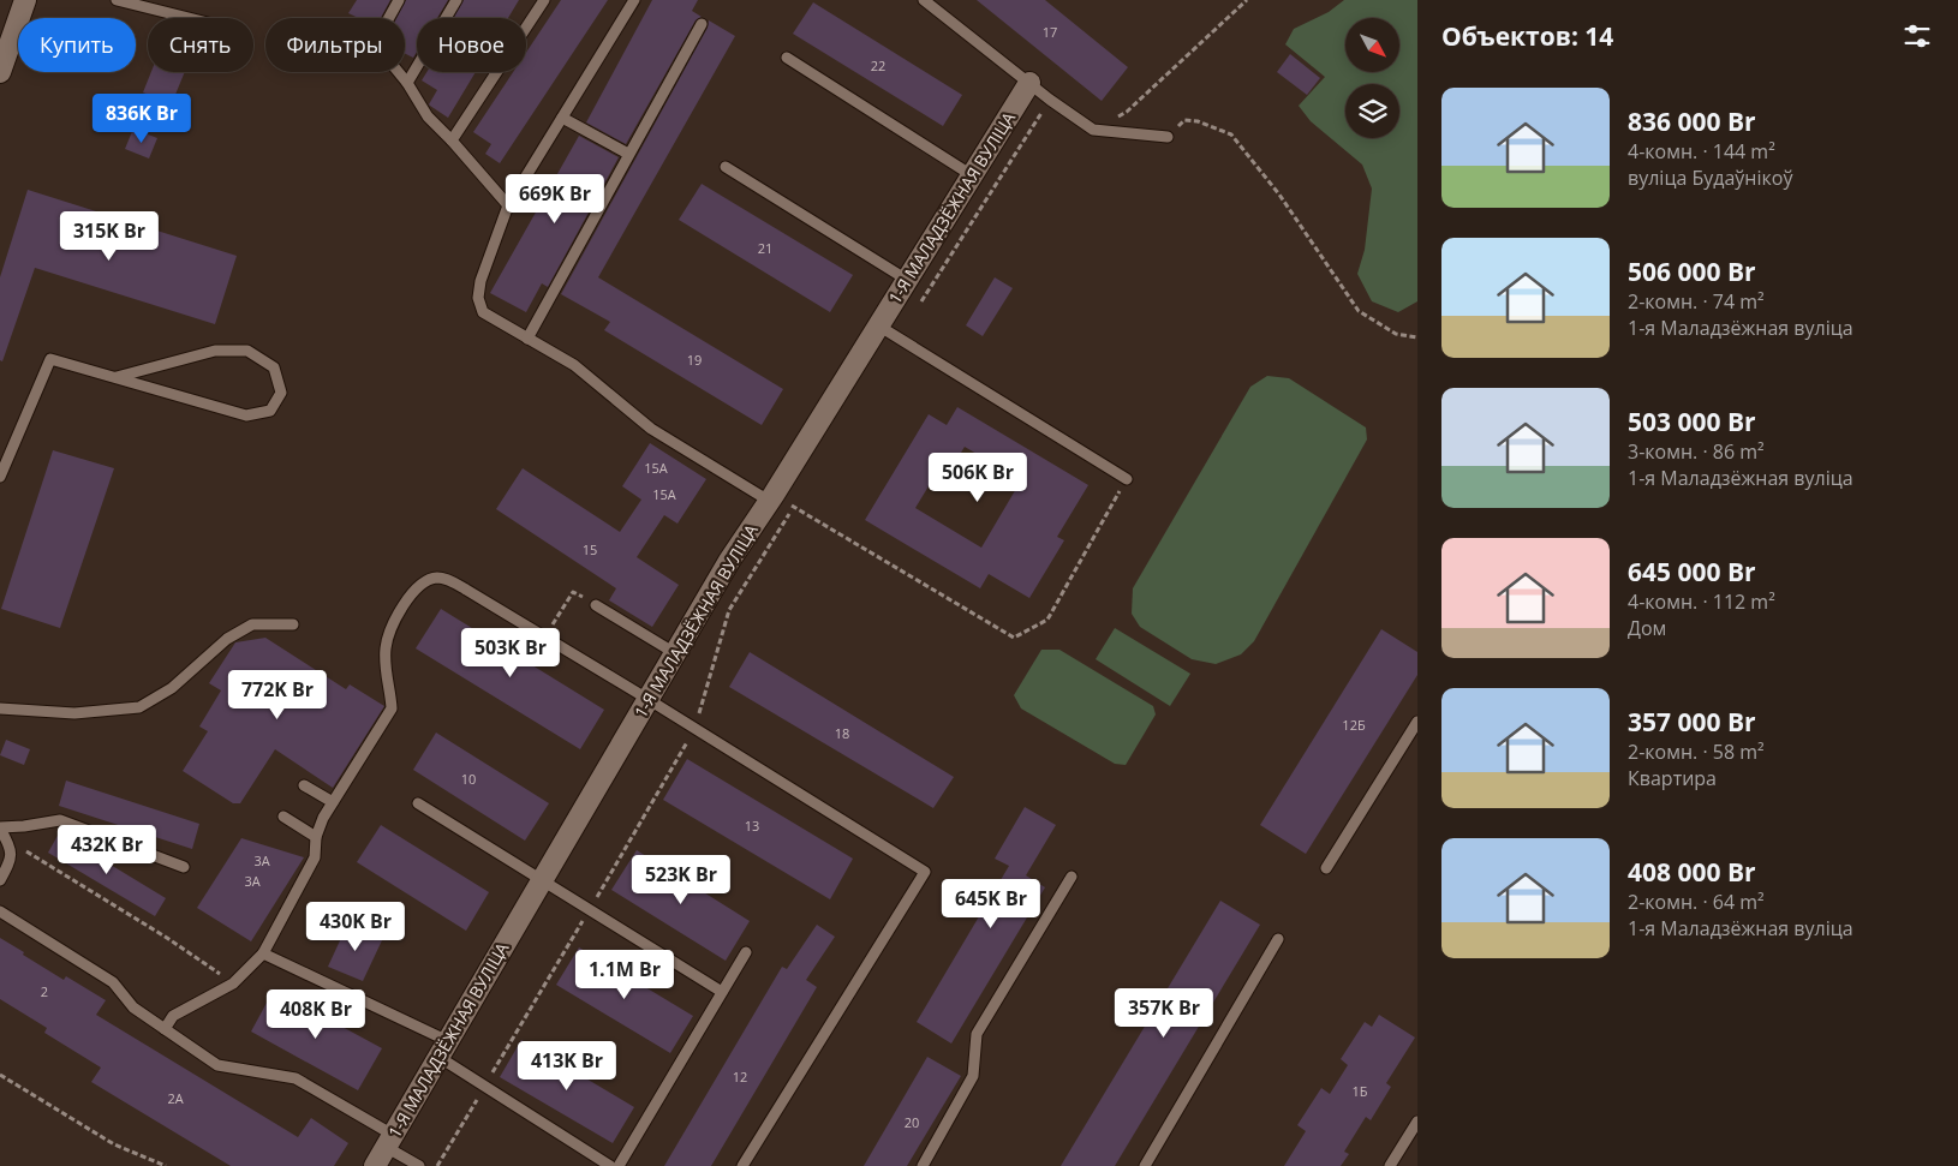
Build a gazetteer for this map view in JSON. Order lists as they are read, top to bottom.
{
  "streets": {
    "street": ["1-Я МАЛАДЗЁЖНАЯ ВУЛІЦА"]
  },
  "house_numbers": [
    "17",
    "22",
    "21",
    "19",
    "15А",
    "15А",
    "15",
    "12Б",
    "18",
    "10",
    "13",
    "3А",
    "3А",
    "2",
    "12",
    "1Б",
    "2А",
    "20"
  ],
  "north": "bottom right",
  "page": {
    "heading": "Объектов: 14",
    "chip": [
      "Купить",
      "Снять",
      "Фильтры",
      "Новое"
    ],
    "list": [
      {
        "name": "836 000 Br",
        "note": "4-комн. · 144 m² · вуліца Будаўнікоў"
      },
      {
        "name": "506 000 Br",
        "note": "2-комн. · 74 m² · 1-я Маладзёжная вуліца"
      },
      {
        "name": "503 000 Br",
        "note": "3-комн. · 86 m² · 1-я Маладзёжная вуліца"
      },
      {
        "name": "645 000 Br",
        "note": "4-комн. · 112 m² · Дом"
      },
      {
        "name": "357 000 Br",
        "note": "2-комн. · 58 m² · Квартира"
      },
      {
        "name": "408 000 Br",
        "note": "2-комн. · 64 m² · 1-я Маладзёжная вуліца"
      }
    ],
    "price": [
      "836K Br",
      "669K Br",
      "315K Br",
      "506K Br",
      "503K Br",
      "772K Br",
      "432K Br",
      "523K Br",
      "645K Br",
      "430K Br",
      "1.1M Br",
      "357K Br",
      "408K Br",
      "413K Br"
    ]
  }
}
